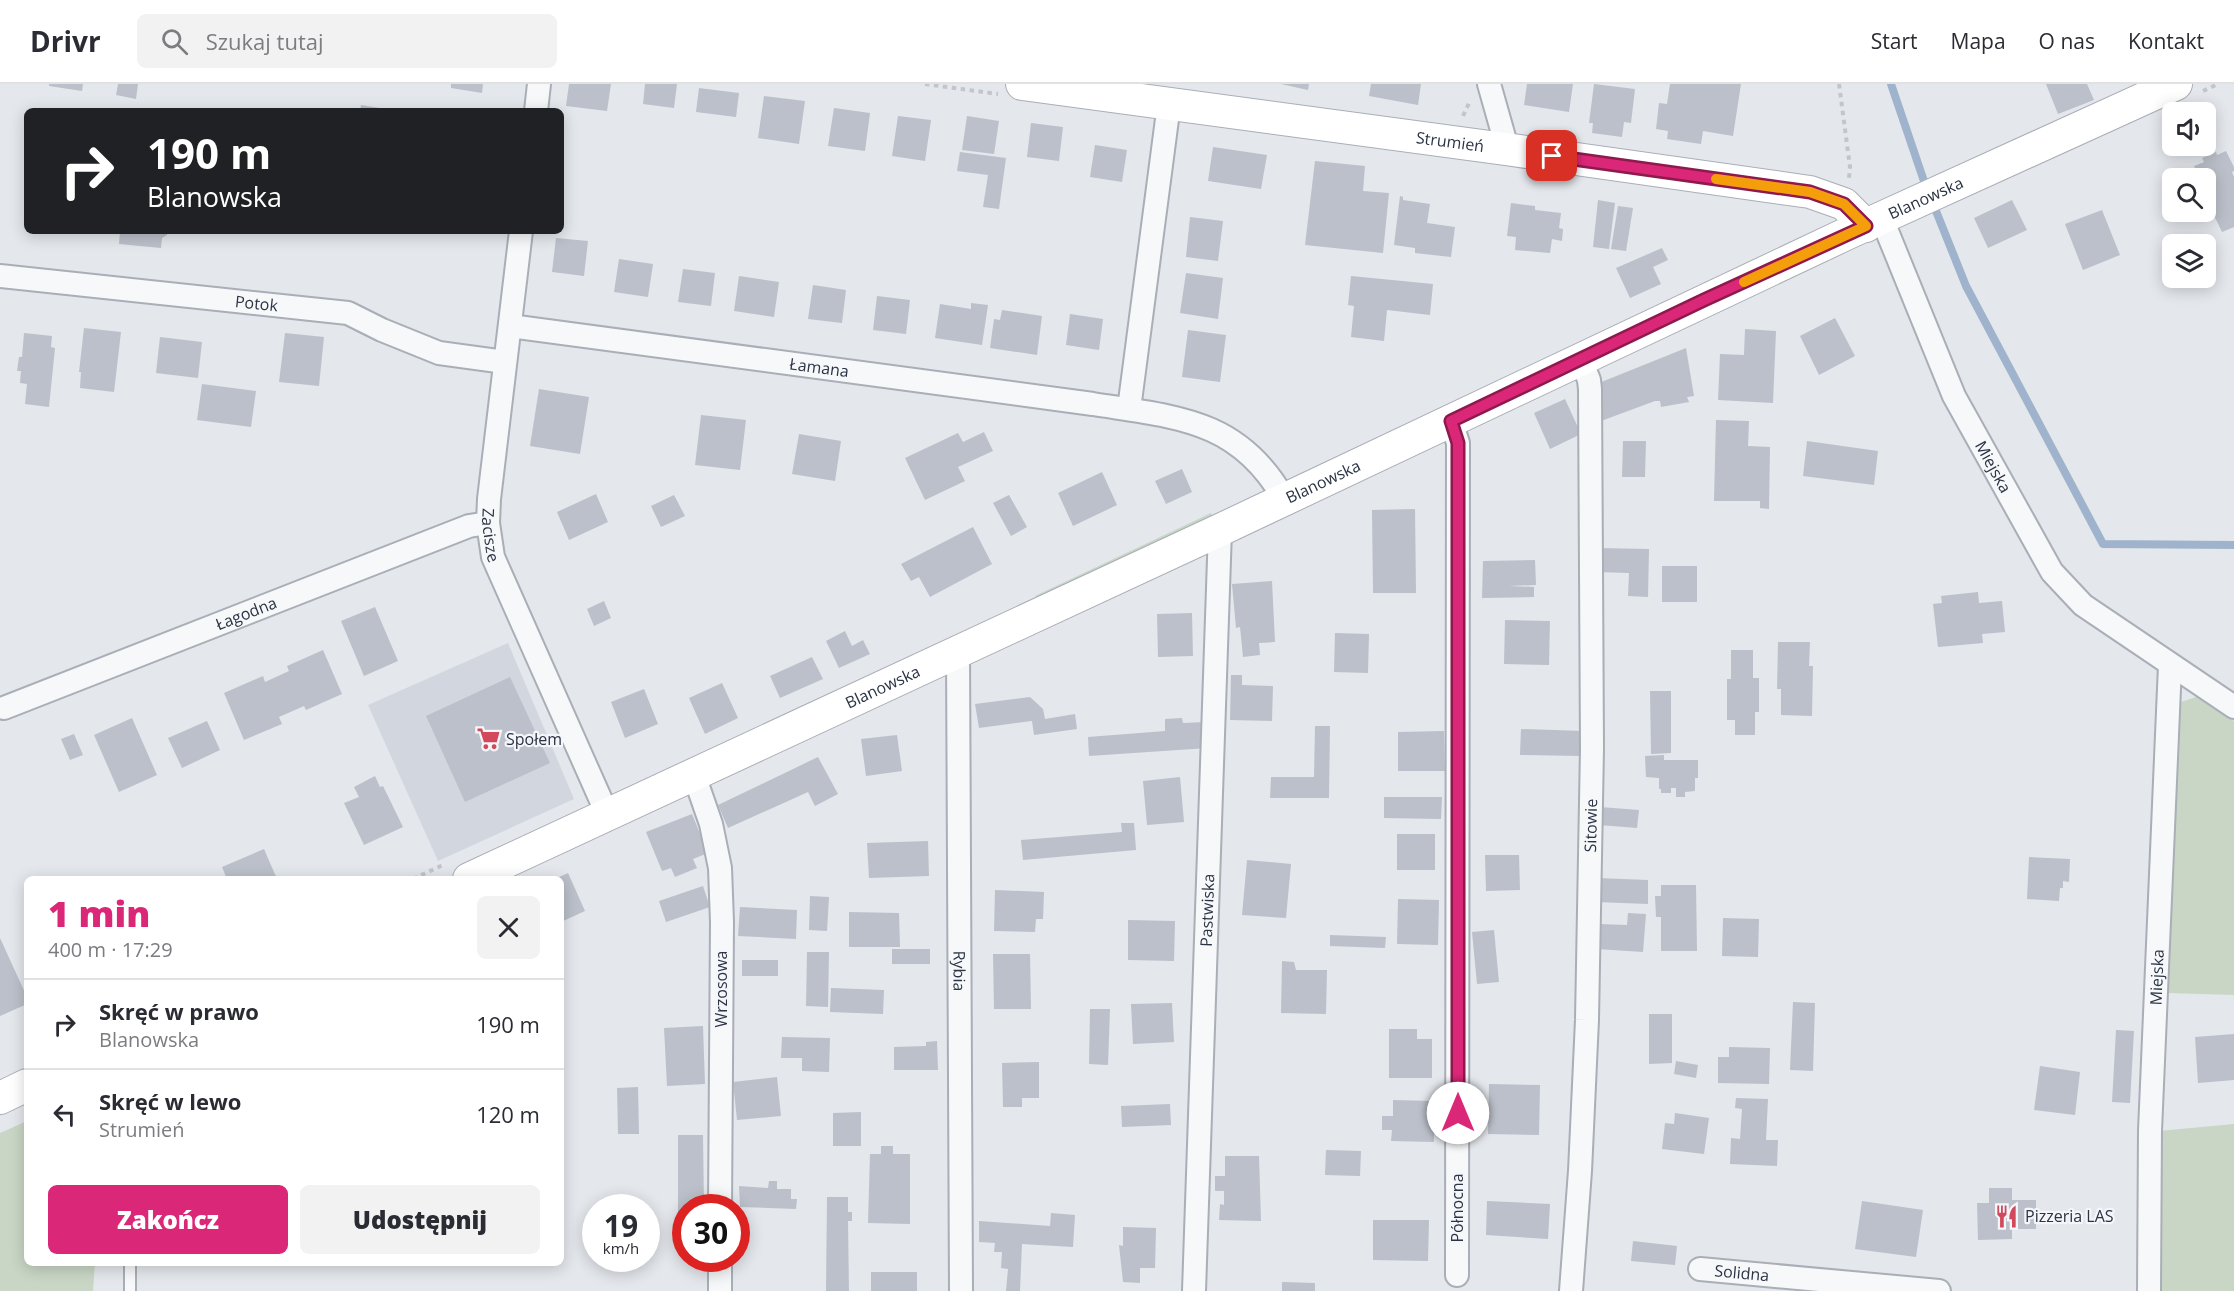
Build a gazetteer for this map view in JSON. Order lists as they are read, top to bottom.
{
  "streets": {
    "street": [
      "Strumień",
      "Blanowska",
      "Potok",
      "Łamana",
      "Miejska",
      "Zacisze",
      "Łagodna",
      "Sitowie",
      "Pastwiska",
      "Rybia",
      "Wrzosowa",
      "Północna",
      "Solidna"
    ]
  },
  "crossings": [
    ["Strumień", "Blanowska"],
    ["Strumień", "Miejska"],
    ["Blanowska", "Łamana"],
    ["Blanowska", "Miejska"],
    ["Blanowska", "Zacisze"],
    ["Blanowska", "Sitowie"],
    ["Blanowska", "Pastwiska"],
    ["Blanowska", "Rybia"],
    ["Blanowska", "Wrzosowa"],
    ["Blanowska", "Północna"],
    ["Potok", "Zacisze"],
    ["Łamana", "Zacisze"],
    ["Zacisze", "Łagodna"]
  ],
  "places": {
    "supermarket": ["Społem"],
    "restaurant": ["Pizzeria LAS"]
  },
  "page": {
    "header": "Drivr",
    "search": "Szukaj tutaj",
    "nav": [
      "Start",
      "Mapa",
      "O nas",
      "Kontakt"
    ],
    "turn": ["190 m", "Blanowska"],
    "heading": ["1 min", "400 m · 17:29"],
    "list": [
      {
        "name": "Skręć w prawo",
        "note": "Blanowska",
        "value": "190 m"
      },
      {
        "name": "Skręć w lewo",
        "note": "Strumień",
        "value": "120 m"
      }
    ],
    "buttons": ["Zakończ", "Udostępnij"],
    "speed": "19 km/h",
    "limit": "30"
  }
}
